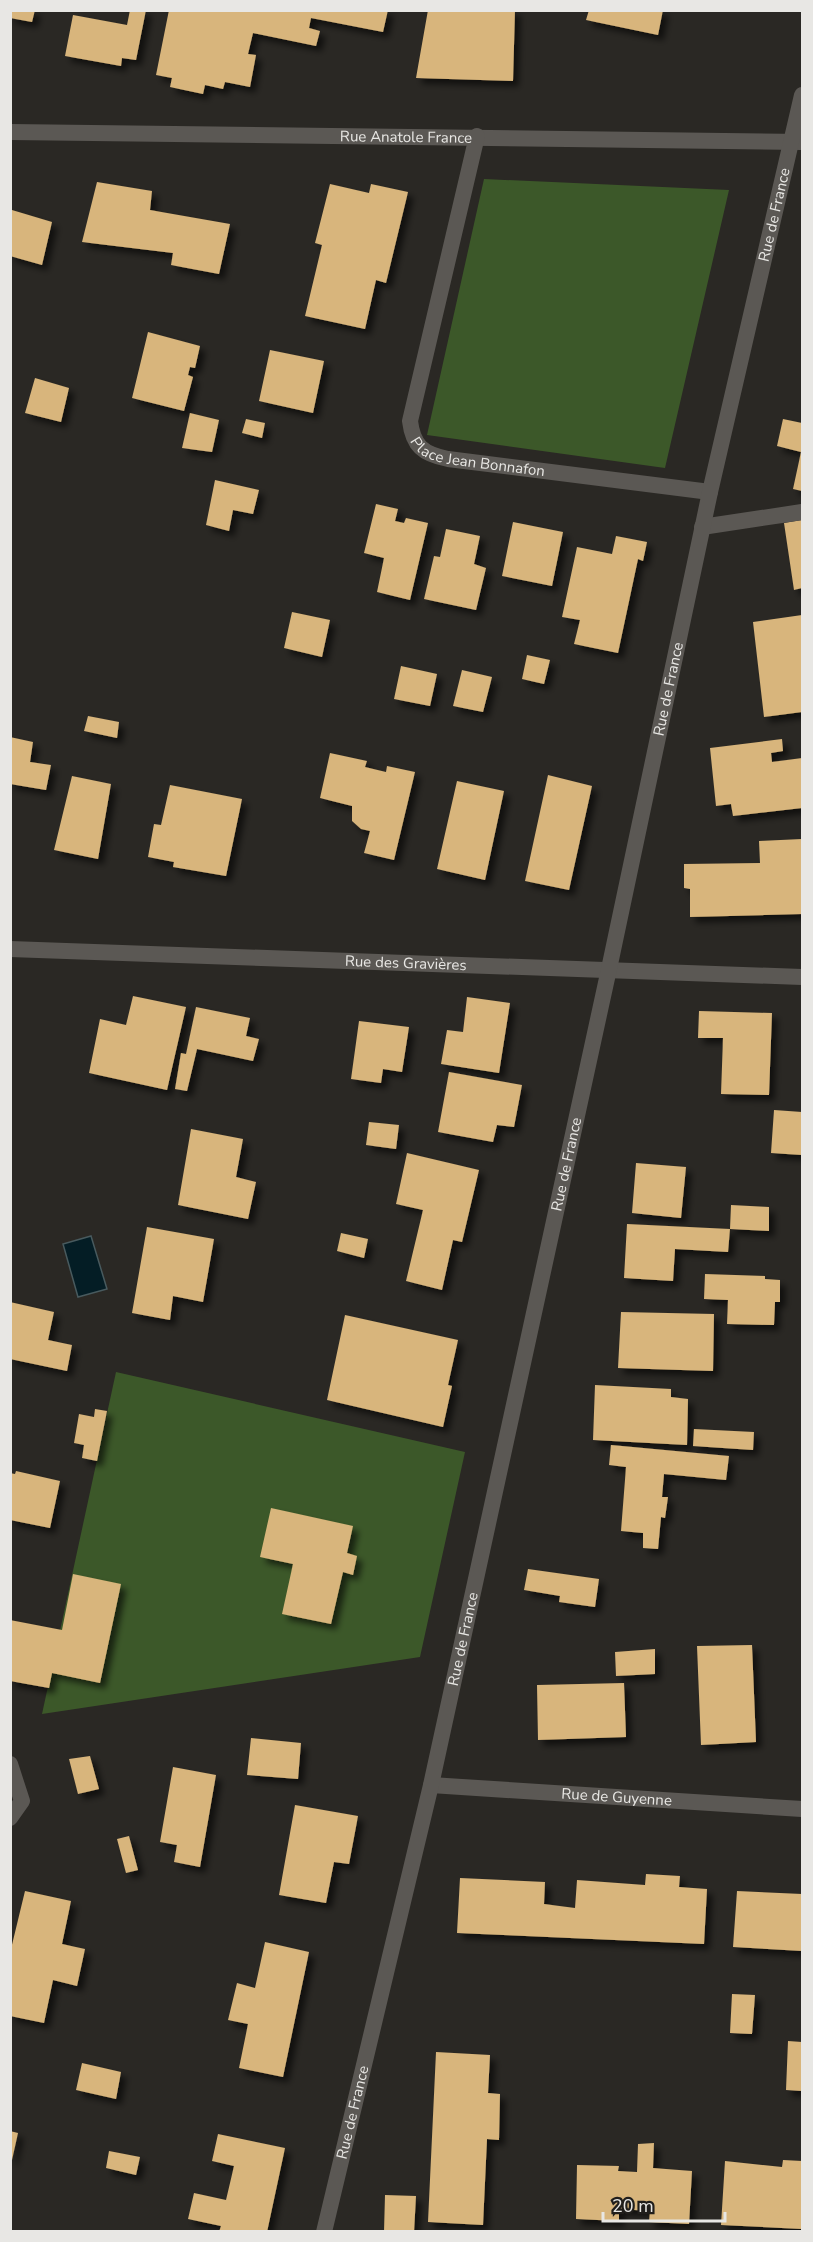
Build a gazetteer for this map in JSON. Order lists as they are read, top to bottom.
{
  "streets": {
    "street": [
      "Rue Anatole France",
      "Rue de France",
      "Place Jean Bonnafon",
      "Rue des Gravières",
      "Rue de Guyenne"
    ]
  },
  "crossings": [
    ["Rue Anatole France", "Rue de France"],
    ["Rue Anatole France", "Place Jean Bonnafon"],
    ["Rue de France", "Place Jean Bonnafon"],
    ["Rue de France", "Rue des Gravières"],
    ["Rue de France", "Rue de Guyenne"]
  ],
  "scale_bar": "20 m"
}
